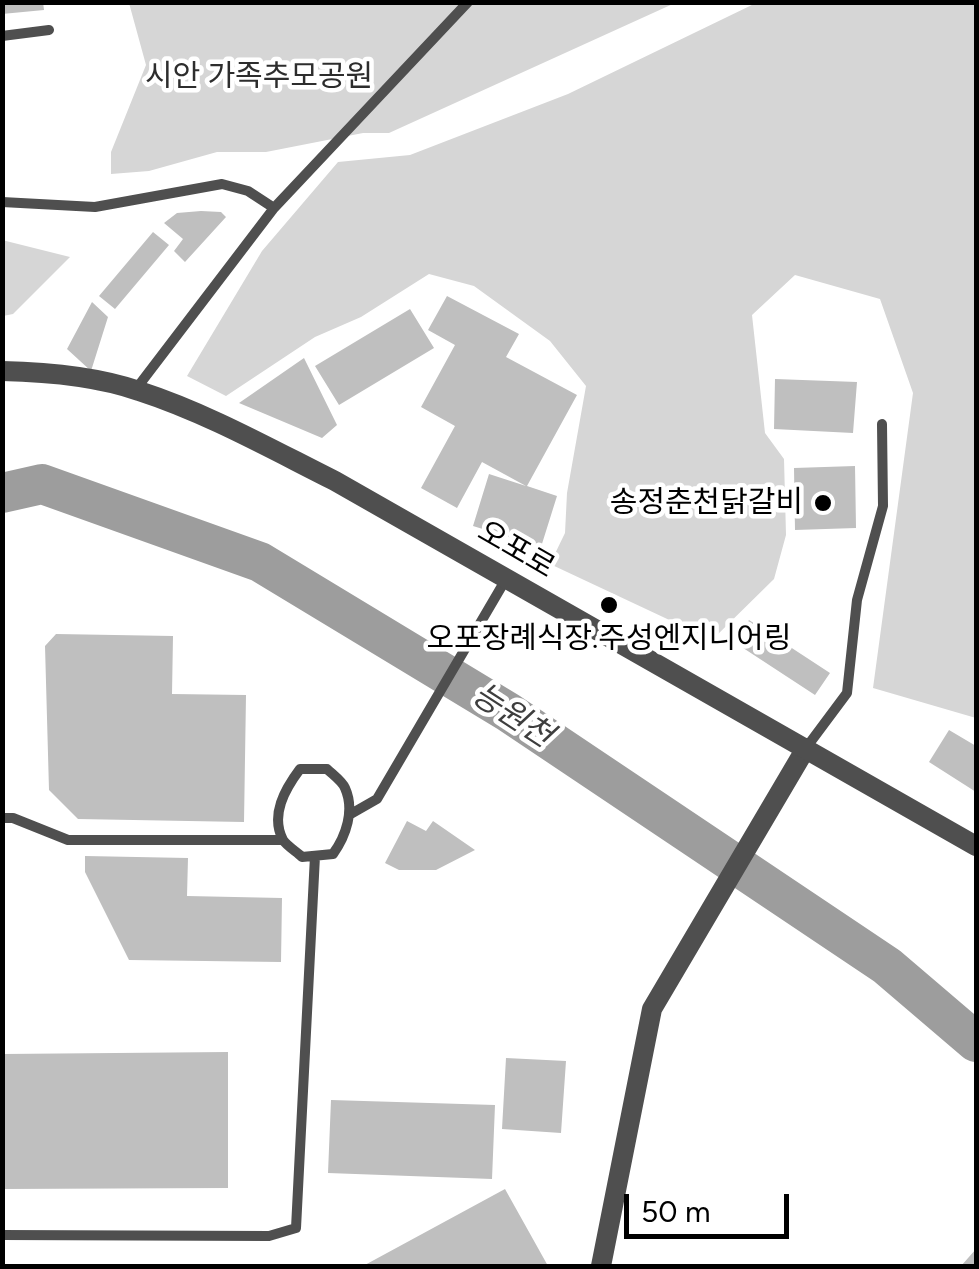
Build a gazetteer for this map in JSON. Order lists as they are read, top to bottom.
{
  "streets": {
    "street": ["오포로"]
  },
  "water": ["능원천"],
  "parks": ["시안 가족추모공원"],
  "places": ["송정춘천닭갈비", "오포장례식장.주성엔지니어링"],
  "scale_bar": "50 m"
}
